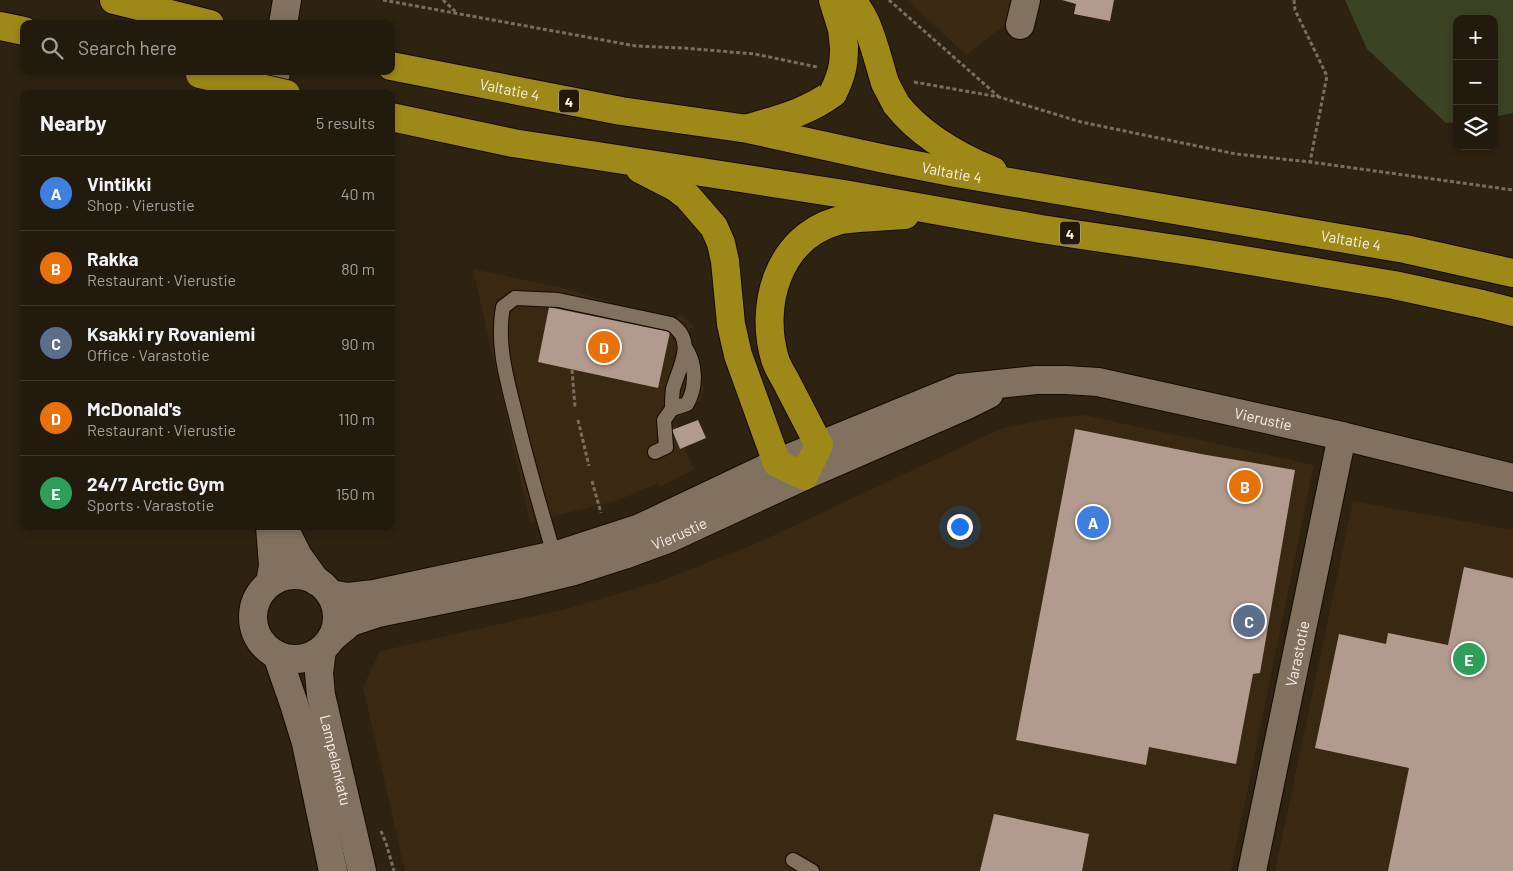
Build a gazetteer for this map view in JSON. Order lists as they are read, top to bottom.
{
  "streets": {
    "highway": ["Valtatie 4", "4"],
    "street": ["Vierustie", "Varastotie", "Lampelankatu"]
  },
  "crossings": [
    ["Vierustie", "Varastotie"],
    ["Vierustie", "Lampelankatu"]
  ],
  "page": {
    "map_buttons": ["+", "−"],
    "search": "Search here",
    "heading": ["Nearby", "5 results"],
    "list": [
      {
        "mark": "A",
        "name": "Vintikki",
        "note": "Shop · Vierustie",
        "value": "40 m"
      },
      {
        "mark": "B",
        "name": "Rakka",
        "note": "Restaurant · Vierustie",
        "value": "80 m"
      },
      {
        "mark": "C",
        "name": "Ksakki ry Rovaniemi",
        "note": "Office · Varastotie",
        "value": "90 m"
      },
      {
        "mark": "D",
        "name": "McDonald's",
        "note": "Restaurant · Vierustie",
        "value": "110 m"
      },
      {
        "mark": "E",
        "name": "24/7 Arctic Gym",
        "note": "Sports · Varastotie",
        "value": "150 m"
      }
    ],
    "pins": [
      "D",
      "B",
      "A",
      "C",
      "E"
    ]
  }
}
